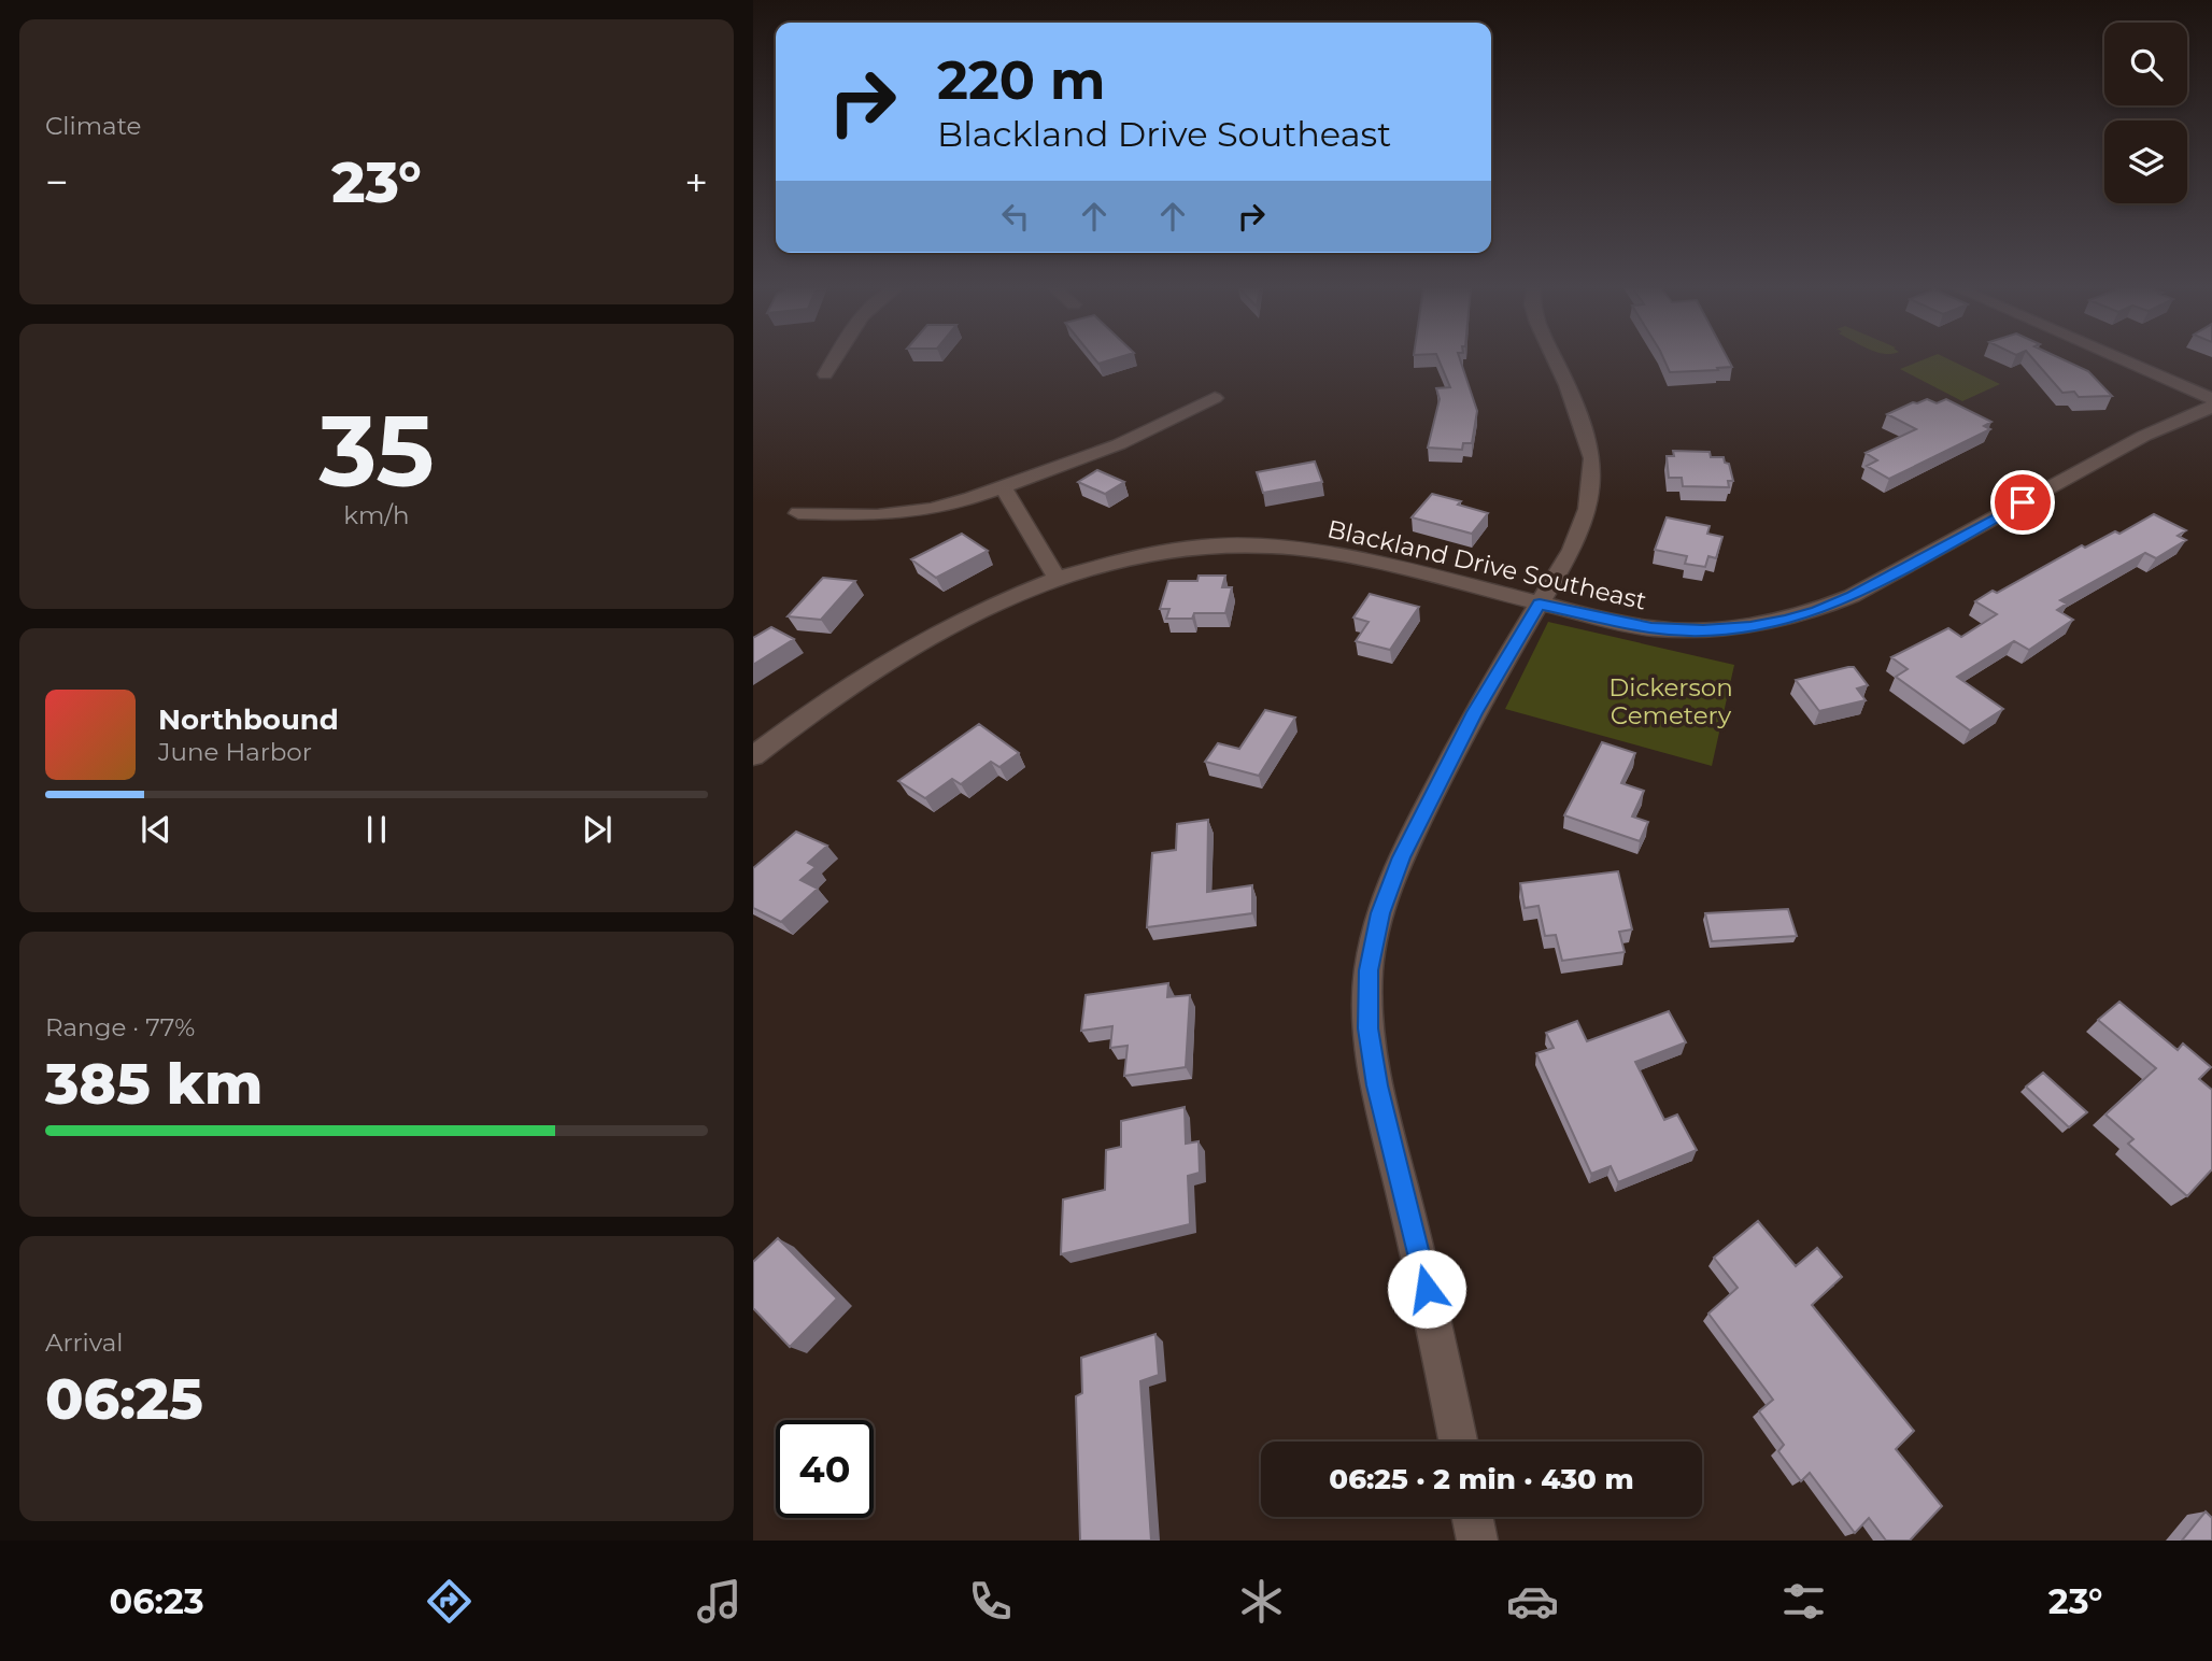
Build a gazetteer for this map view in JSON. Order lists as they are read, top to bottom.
{
  "streets": {
    "street": ["Blackland Drive Southeast"]
  },
  "parks": ["Dickerson Cemetery"],
  "page": {
    "tile": [
      "Climate",
      ["35", "km/h"],
      ["Range · 77%", "385 km"],
      ["Arrival", "06:25"]
    ],
    "turn": ["220 m", "Blackland Drive Southeast"],
    "heat": ["−", "23°", "+"],
    "song": ["Northbound", "June Harbor"],
    "limit": "40",
    "trip": "06:25 · 2 min · 430 m",
    "tabs": ["06:23", "23°"]
  }
}
